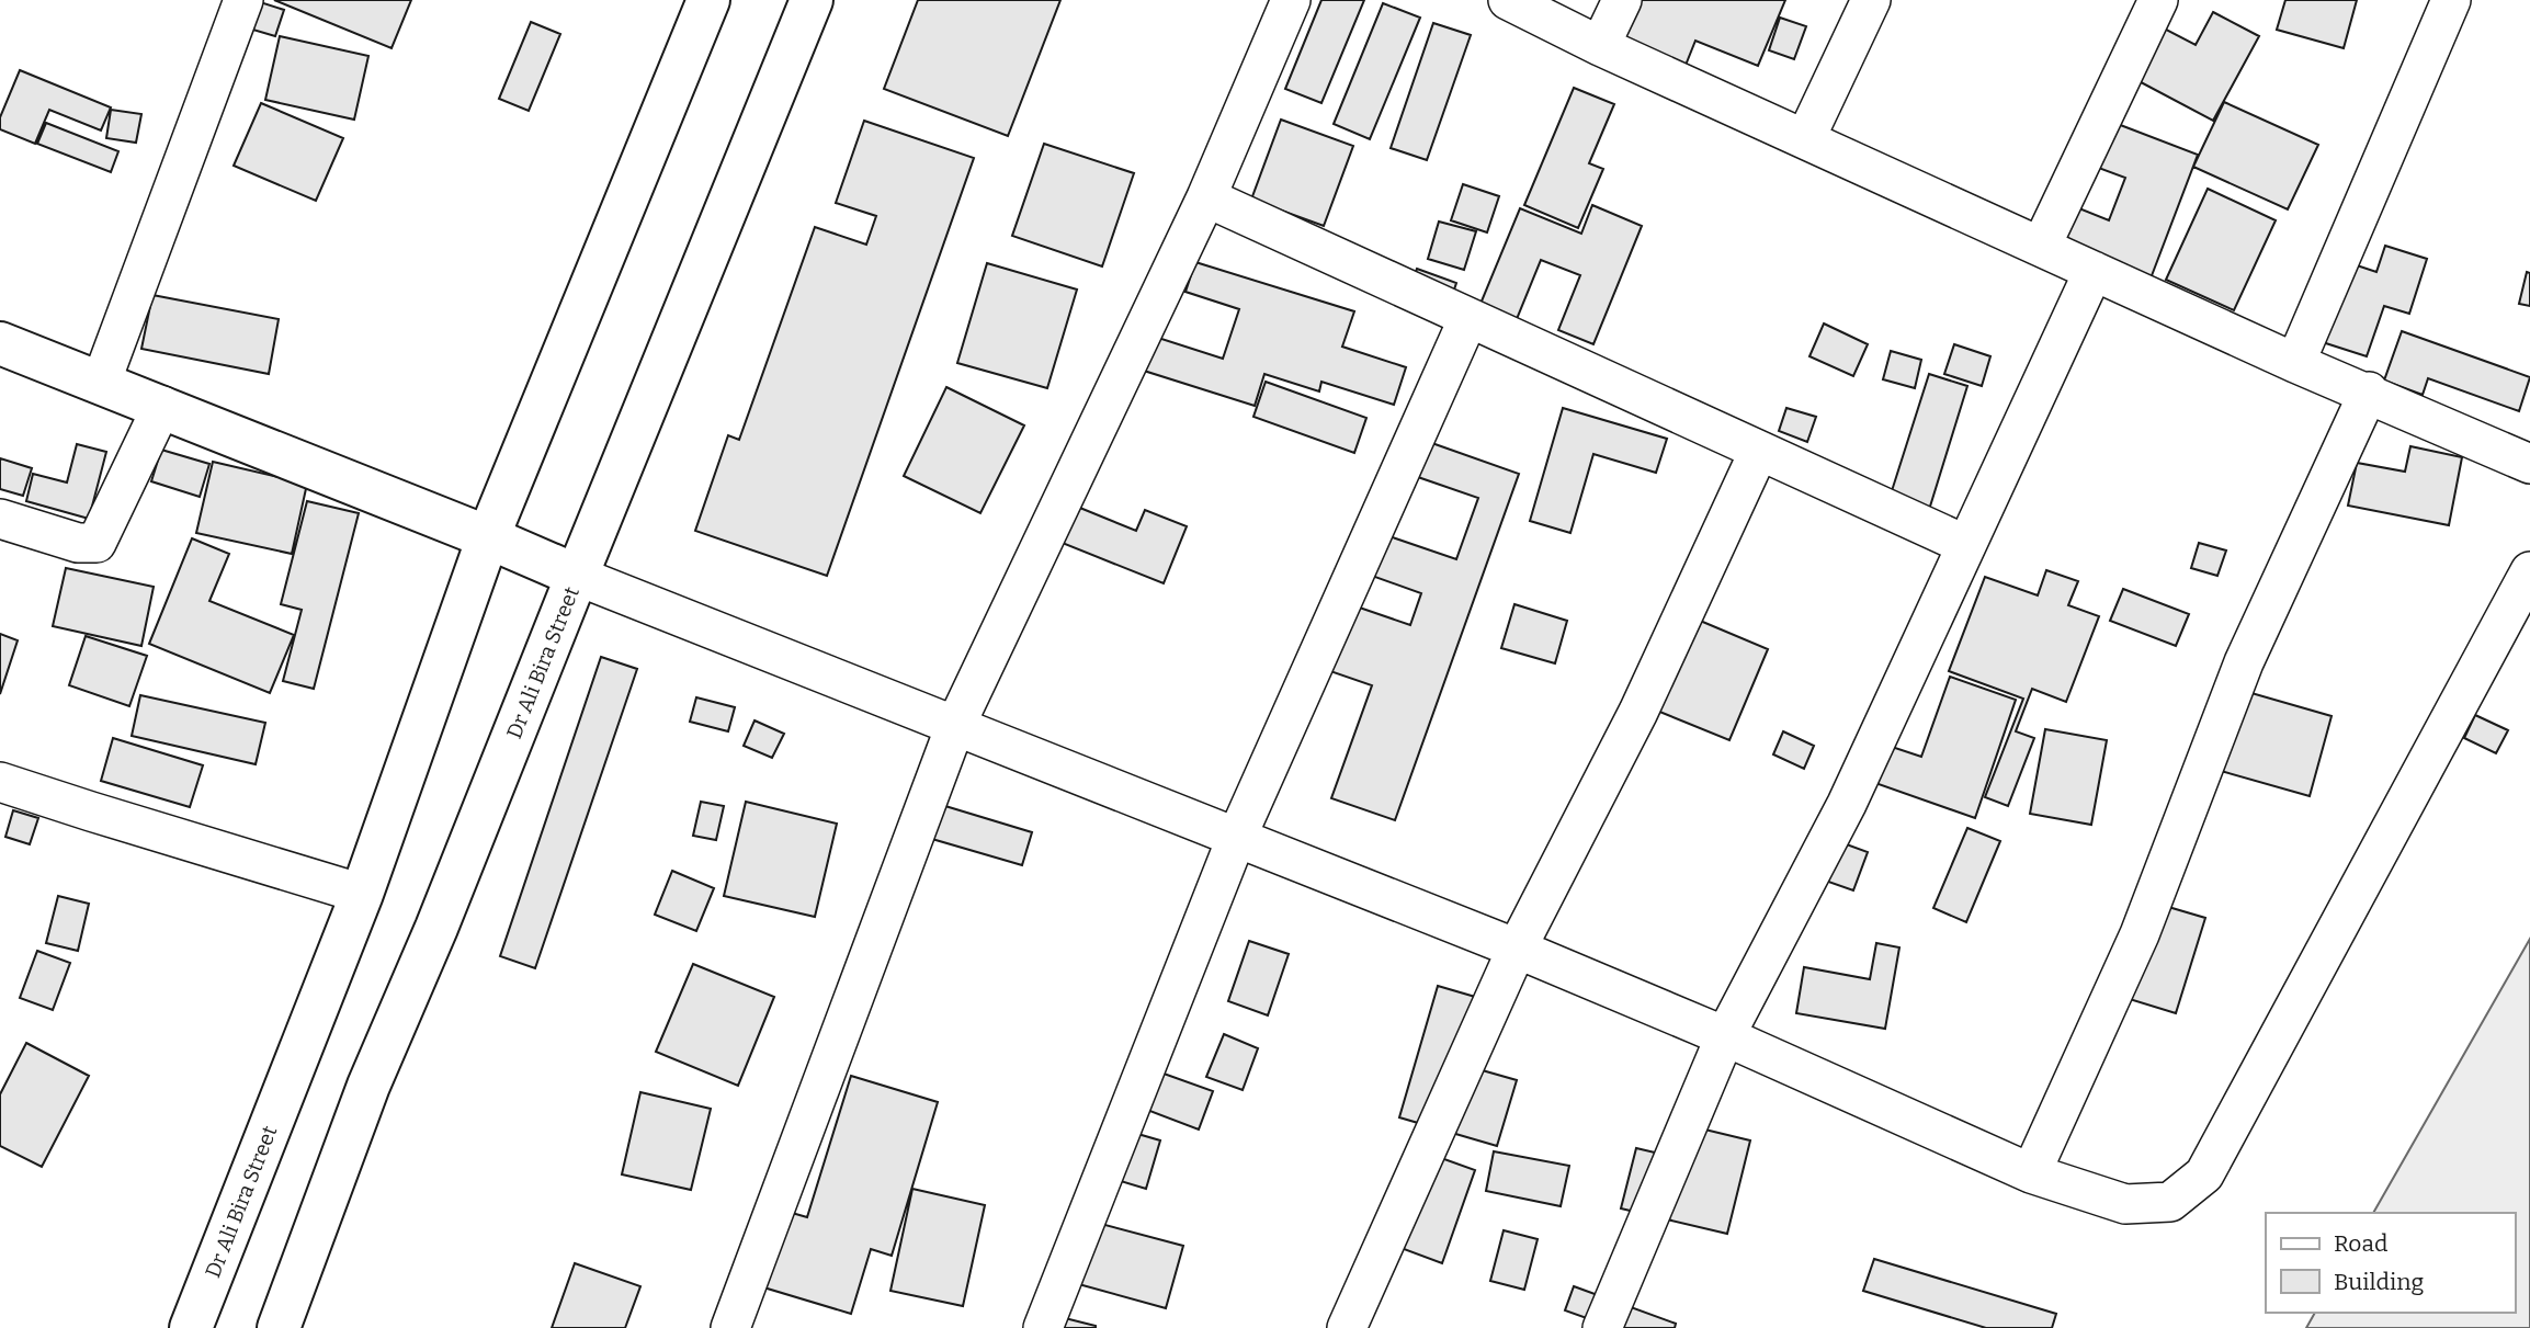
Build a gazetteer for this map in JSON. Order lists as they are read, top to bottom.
{
  "streets": {
    "main road": ["Dr Ali Bira Street"]
  },
  "legend": ["Road", "Building"]
}
